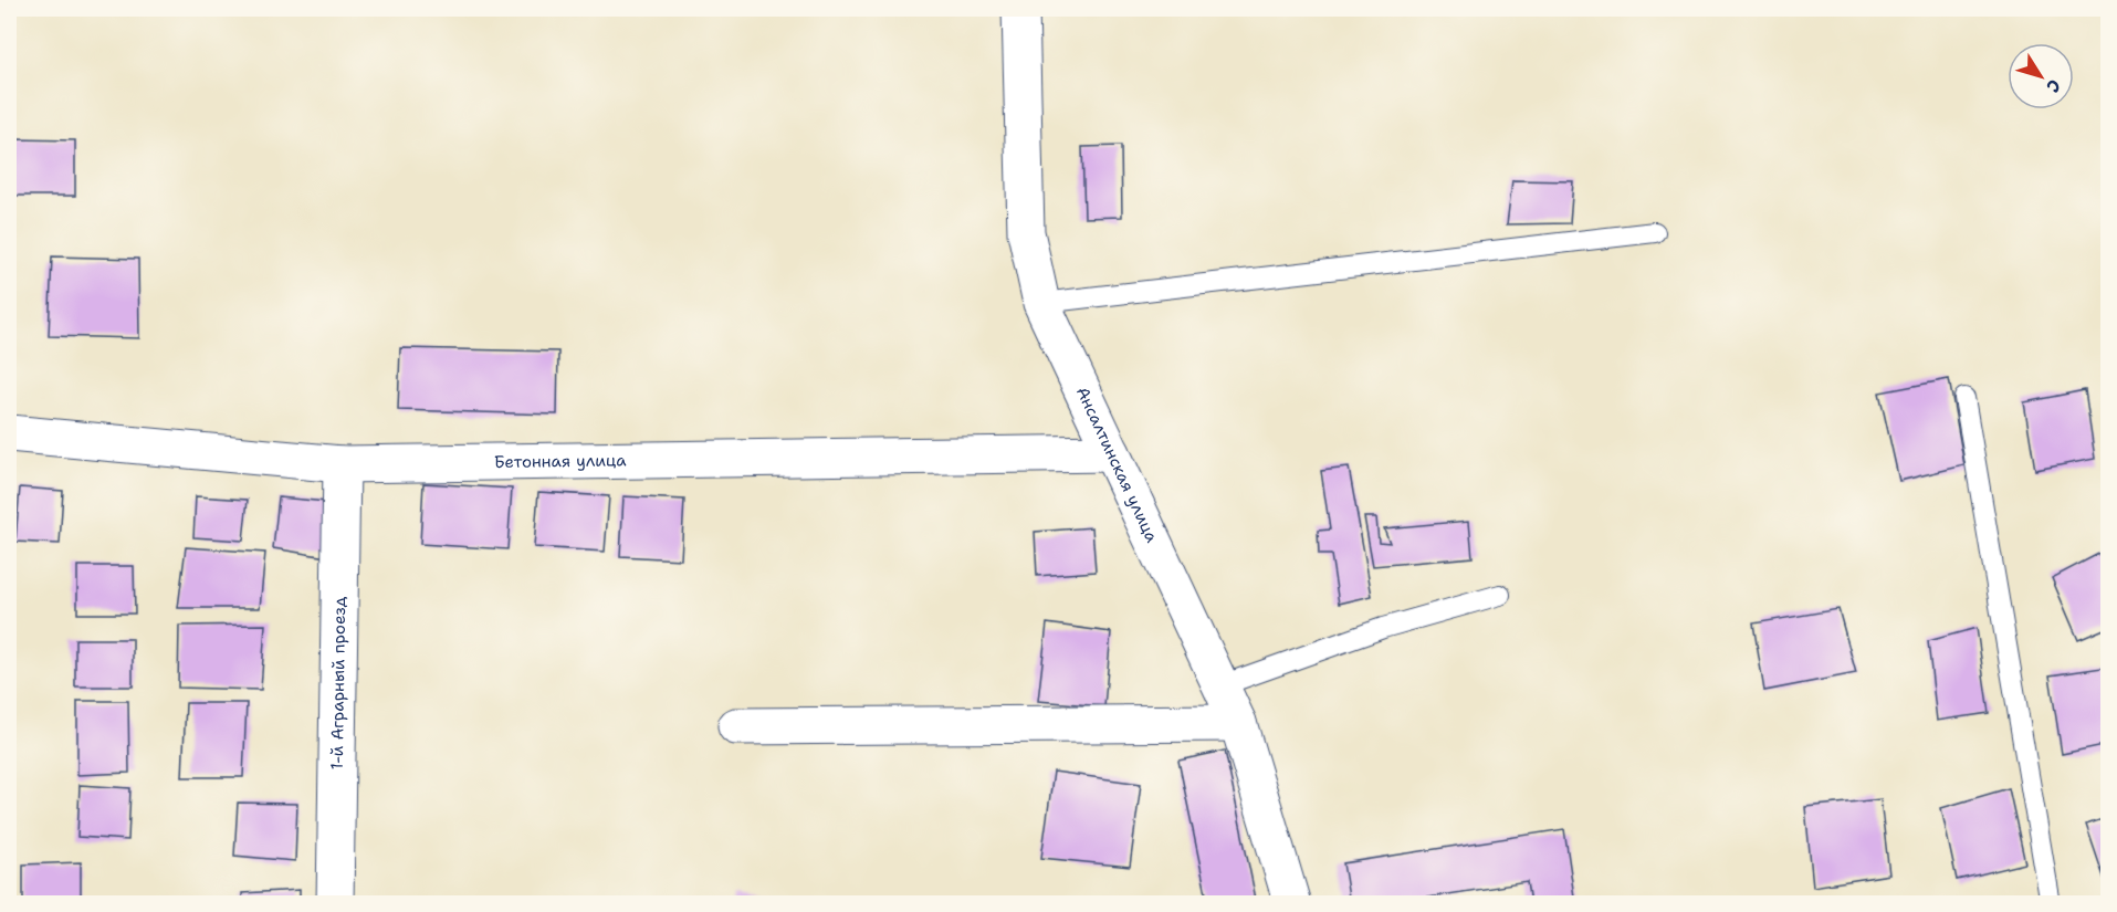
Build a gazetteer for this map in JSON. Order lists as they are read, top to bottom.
{
  "streets": {
    "street": ["Бетонная улица", "Ансалтинская улица", "1-й Аграрный проезд"]
  },
  "crossings": [
    ["Бетонная улица", "Ансалтинская улица"],
    ["Бетонная улица", "1-й Аграрный проезд"]
  ],
  "north": "bottom right"
}
